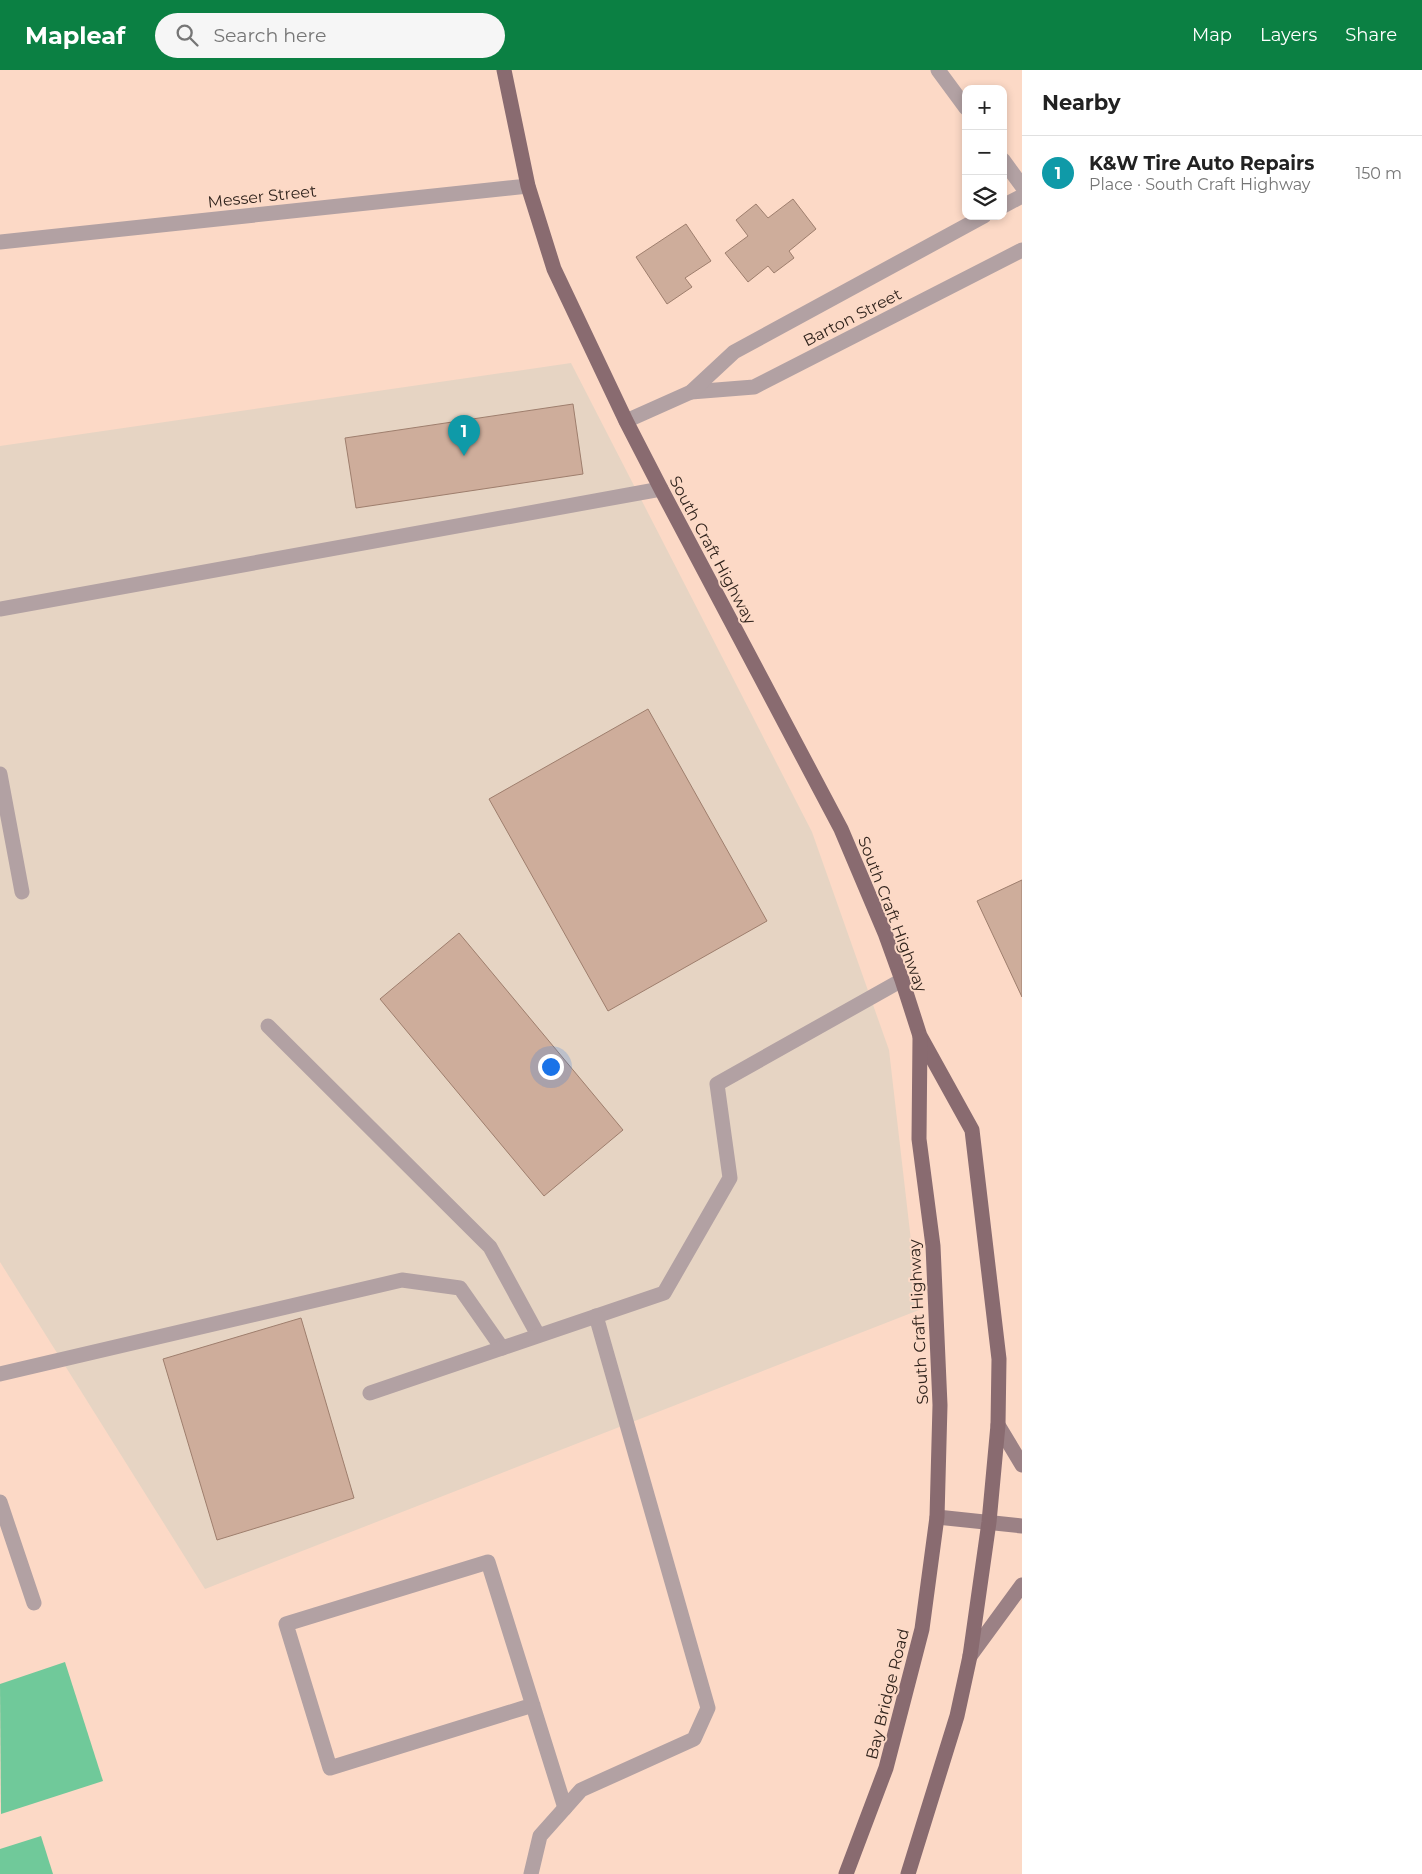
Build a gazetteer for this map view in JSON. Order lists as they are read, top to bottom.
{
  "streets": {
    "main road": ["South Craft Highway", "Bay Bridge Road"],
    "street": ["Messer Street", "Barton Street"]
  },
  "crossings": [
    ["Messer Street", "South Craft Highway"],
    ["Barton Street", "South Craft Highway"],
    ["South Craft Highway", "Bay Bridge Road"]
  ],
  "page": {
    "header": "Mapleaf",
    "search": "Search here",
    "nav": ["Map", "Layers", "Share"],
    "heading": "Nearby",
    "map_buttons": ["+", "−"],
    "list": [
      {
        "mark": "1",
        "name": "K&W Tire Auto Repairs",
        "note": "Place · South Craft Highway",
        "value": "150 m"
      }
    ],
    "pins": "1"
  }
}
